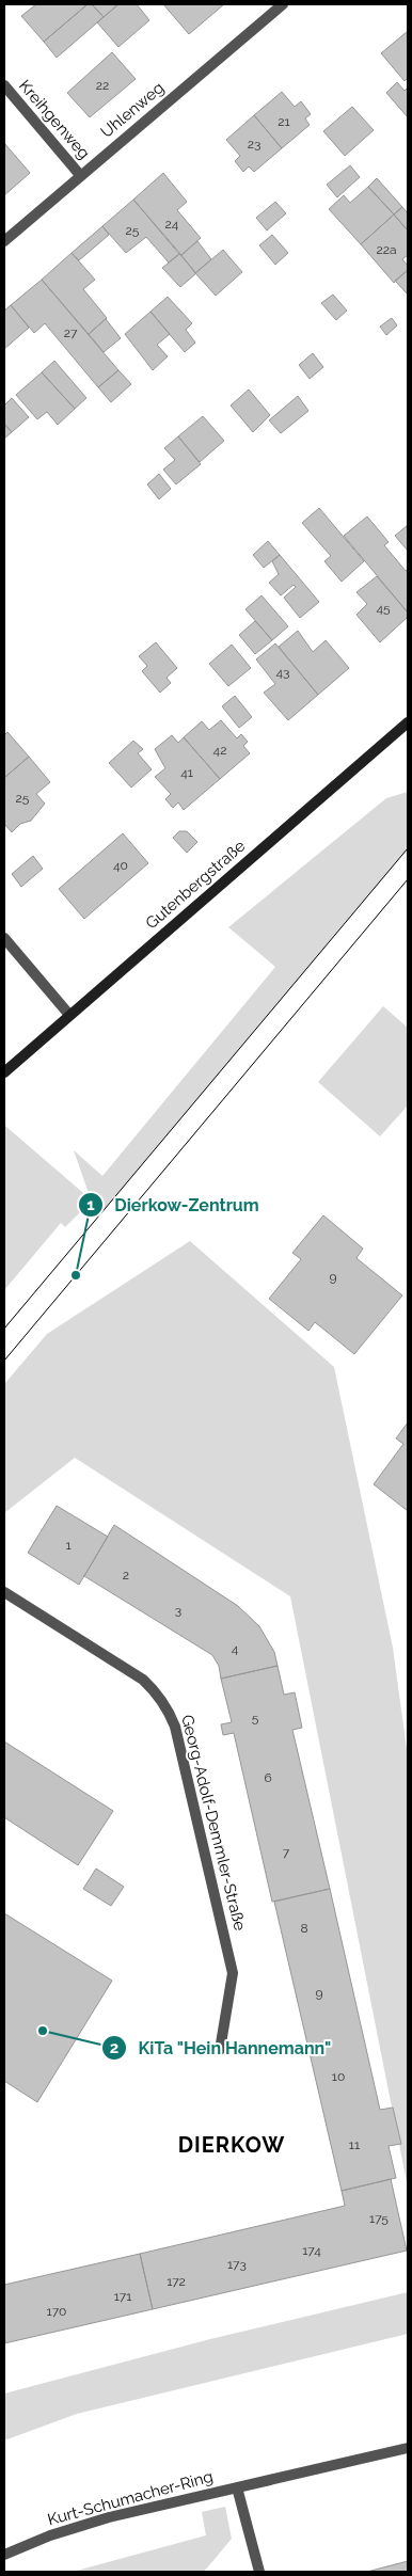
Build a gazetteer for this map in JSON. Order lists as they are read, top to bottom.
{
  "streets": {
    "street": [
      "Uhlenweg",
      "Kreihgenweg",
      "Gutenbergstraße",
      "Georg-Adolf-Demmler-Straße",
      "Kurt-Schumacher-Ring"
    ]
  },
  "crossings": [
    ["Uhlenweg", "Kreihgenweg"]
  ],
  "districts": ["DIERKOW"],
  "places": ["Dierkow-Zentrum", "KiTa \"Hein Hannemann\""],
  "house_numbers": [
    "22",
    "21",
    "23",
    "24",
    "25",
    "22a",
    "27",
    "45",
    "43",
    "42",
    "41",
    "25",
    "40",
    "9",
    "1",
    "2",
    "3",
    "4",
    "5",
    "6",
    "7",
    "8",
    "9",
    "10",
    "11",
    "175",
    "174",
    "173",
    "172",
    "171",
    "170"
  ]
}
